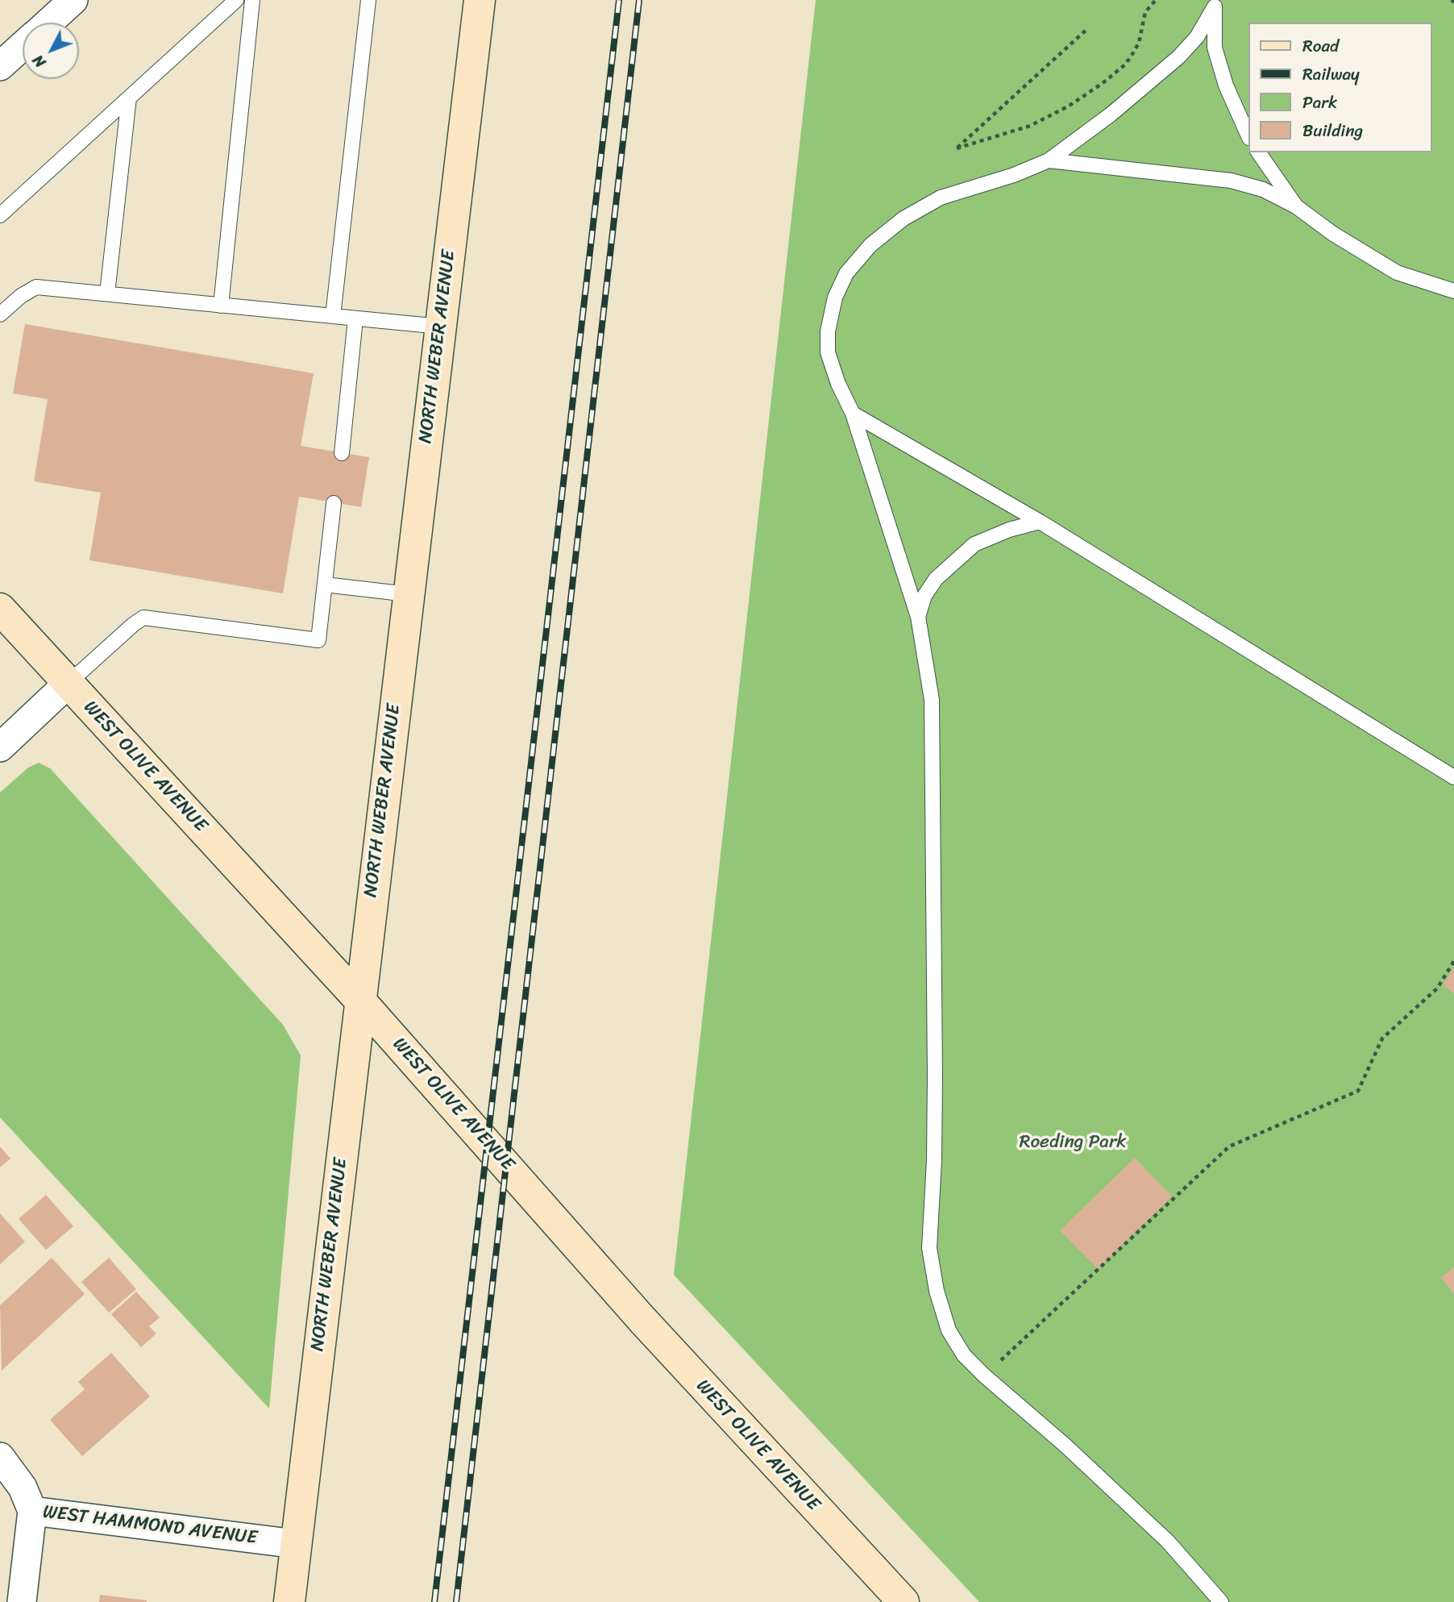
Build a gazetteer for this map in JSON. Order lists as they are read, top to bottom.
{
  "streets": {
    "street": ["NORTH WEBER AVENUE", "WEST OLIVE AVENUE", "WEST HAMMOND AVENUE"]
  },
  "crossings": [
    ["NORTH WEBER AVENUE", "WEST OLIVE AVENUE"],
    ["NORTH WEBER AVENUE", "WEST HAMMOND AVENUE"]
  ],
  "parks": ["Roeding Park"],
  "legend": [
    "Road",
    "Railway",
    "Park",
    "Building"
  ],
  "north": "bottom left"
}
